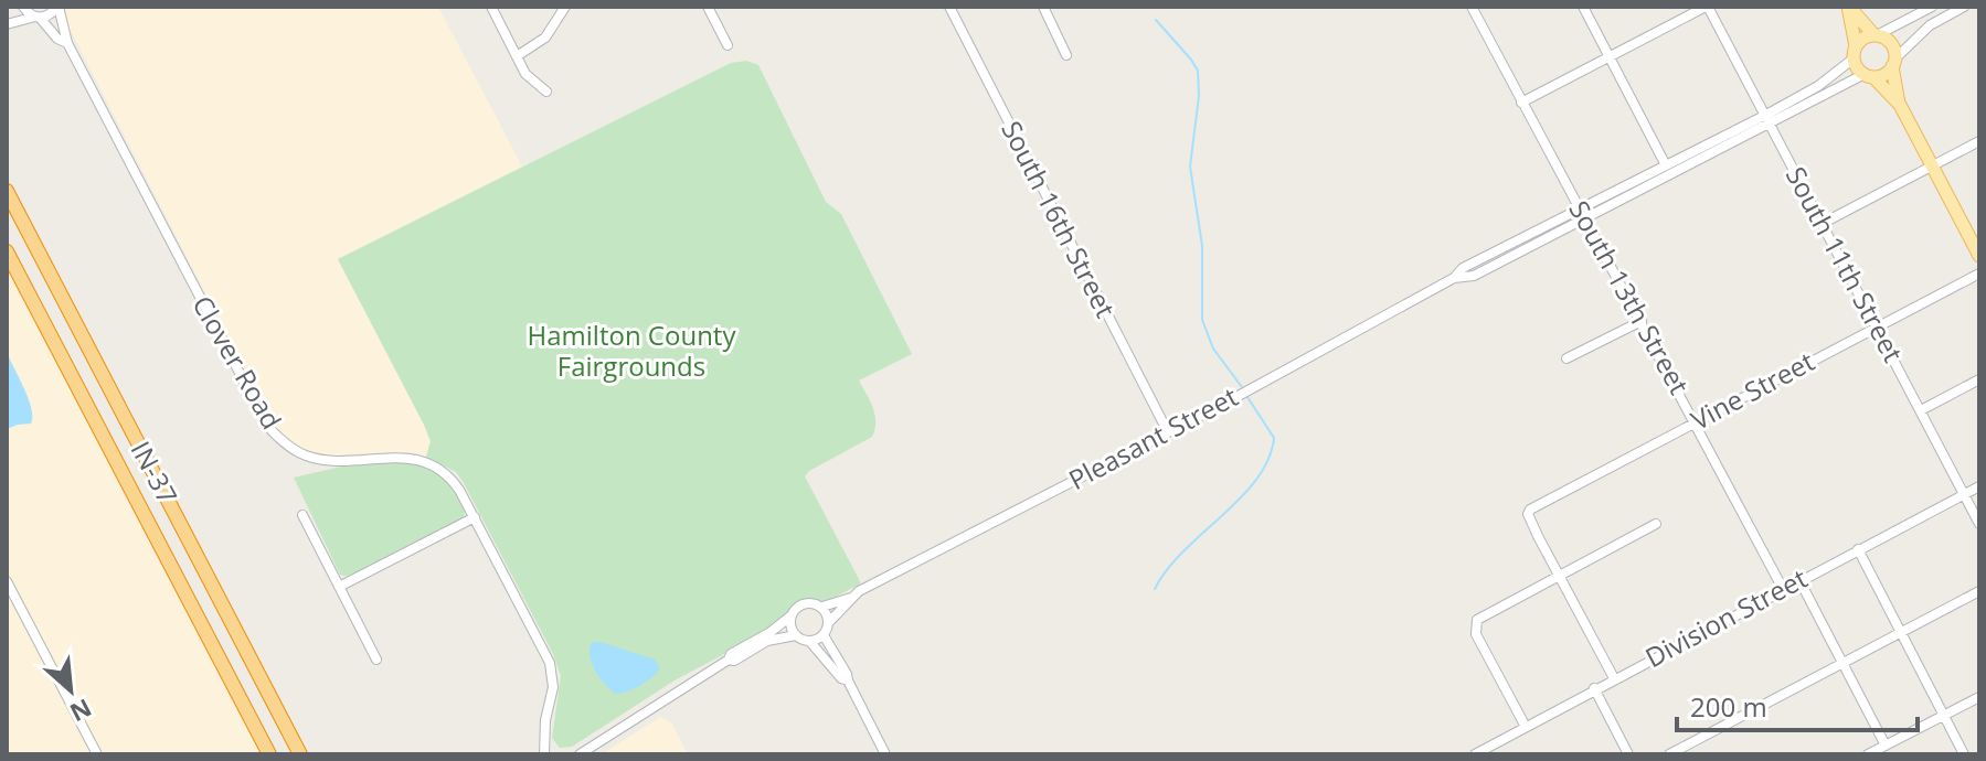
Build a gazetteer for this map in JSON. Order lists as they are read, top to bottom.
{
  "streets": {
    "highway": ["IN-37"],
    "street": [
      "South 16th Street",
      "South 11th Street",
      "South 13th Street",
      "Clover Road",
      "Vine Street",
      "Pleasant Street",
      "Division Street"
    ]
  },
  "crossings": [
    ["South 16th Street", "Pleasant Street"],
    ["South 11th Street", "Vine Street"],
    ["South 11th Street", "Pleasant Street"],
    ["South 11th Street", "Division Street"],
    ["South 13th Street", "Vine Street"],
    ["South 13th Street", "Pleasant Street"],
    ["South 13th Street", "Division Street"]
  ],
  "parks": ["Hamilton County Fairgrounds"],
  "scale_bar": "200 m",
  "north": "bottom right"
}
